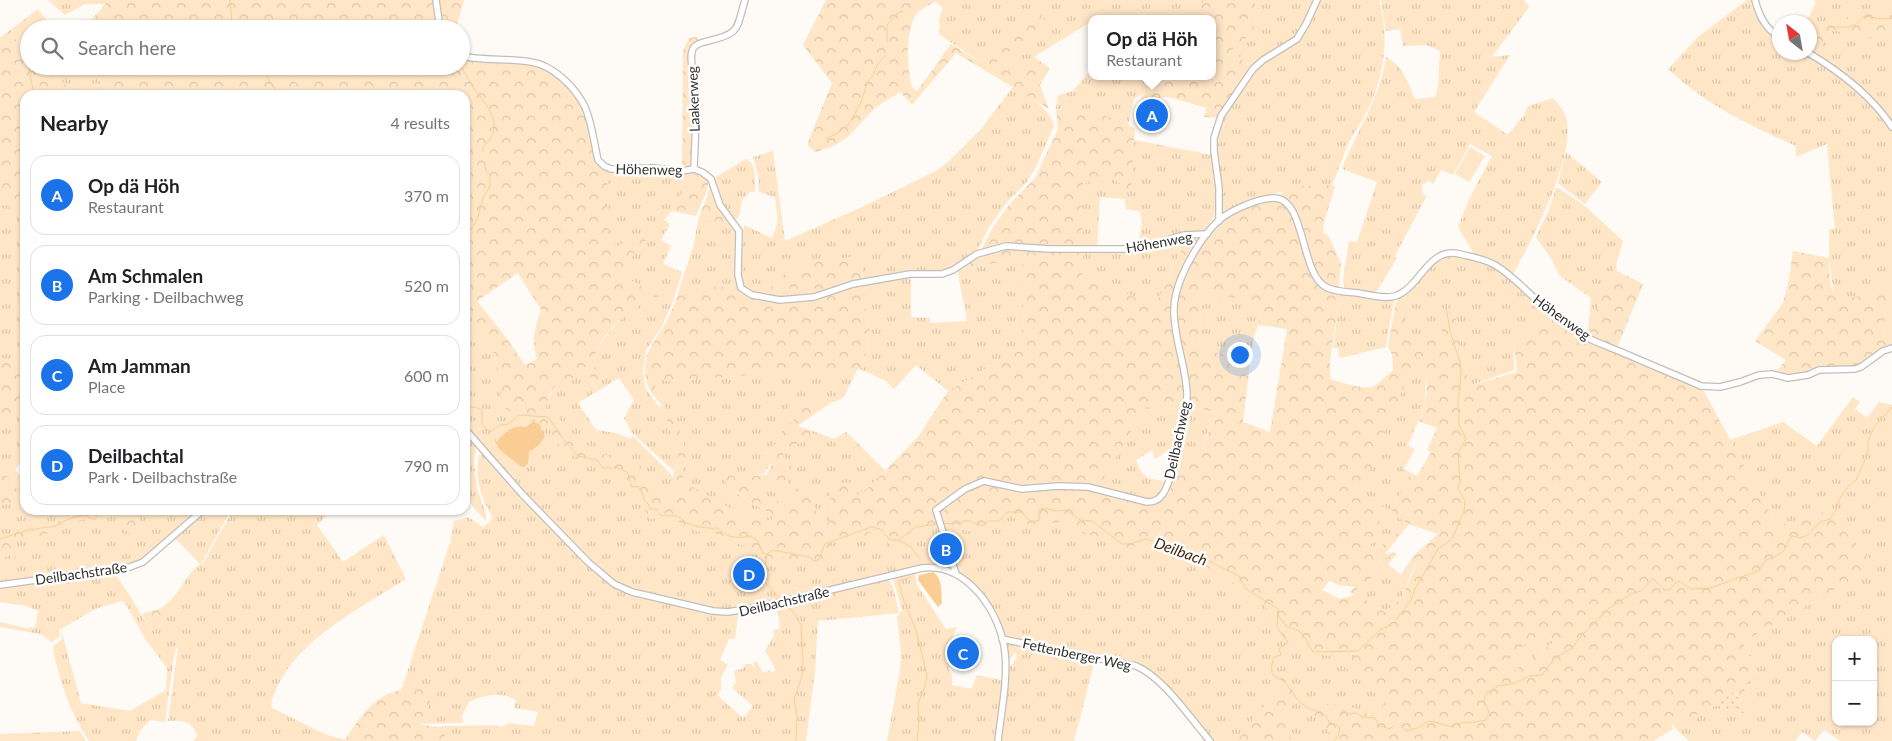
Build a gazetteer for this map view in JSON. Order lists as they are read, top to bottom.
{
  "streets": {
    "street": [
      "Laakerweg",
      "Höhenweg",
      "Deilbachweg",
      "Deilbachstraße",
      "Fettenberger Weg"
    ]
  },
  "crossings": [
    ["Laakerweg", "Höhenweg"],
    ["Höhenweg", "Deilbachweg"],
    ["Deilbachweg", "Deilbachstraße"],
    ["Deilbachstraße", "Fettenberger Weg"]
  ],
  "water": ["Deilbach"],
  "north": "top left",
  "page": {
    "popup": ["Op dä Höh", "Restaurant"],
    "search": "Search here",
    "heading": ["Nearby", "4 results"],
    "pins": [
      "A",
      "B",
      "D",
      "C"
    ],
    "list": [
      {
        "mark": "A",
        "name": "Op dä Höh",
        "note": "Restaurant",
        "value": "370 m"
      },
      {
        "mark": "B",
        "name": "Am Schmalen",
        "note": "Parking · Deilbachweg",
        "value": "520 m"
      },
      {
        "mark": "C",
        "name": "Am Jamman",
        "note": "Place",
        "value": "600 m"
      },
      {
        "mark": "D",
        "name": "Deilbachtal",
        "note": "Park · Deilbachstraße",
        "value": "790 m"
      }
    ],
    "map_buttons": ["+", "−"]
  }
}
